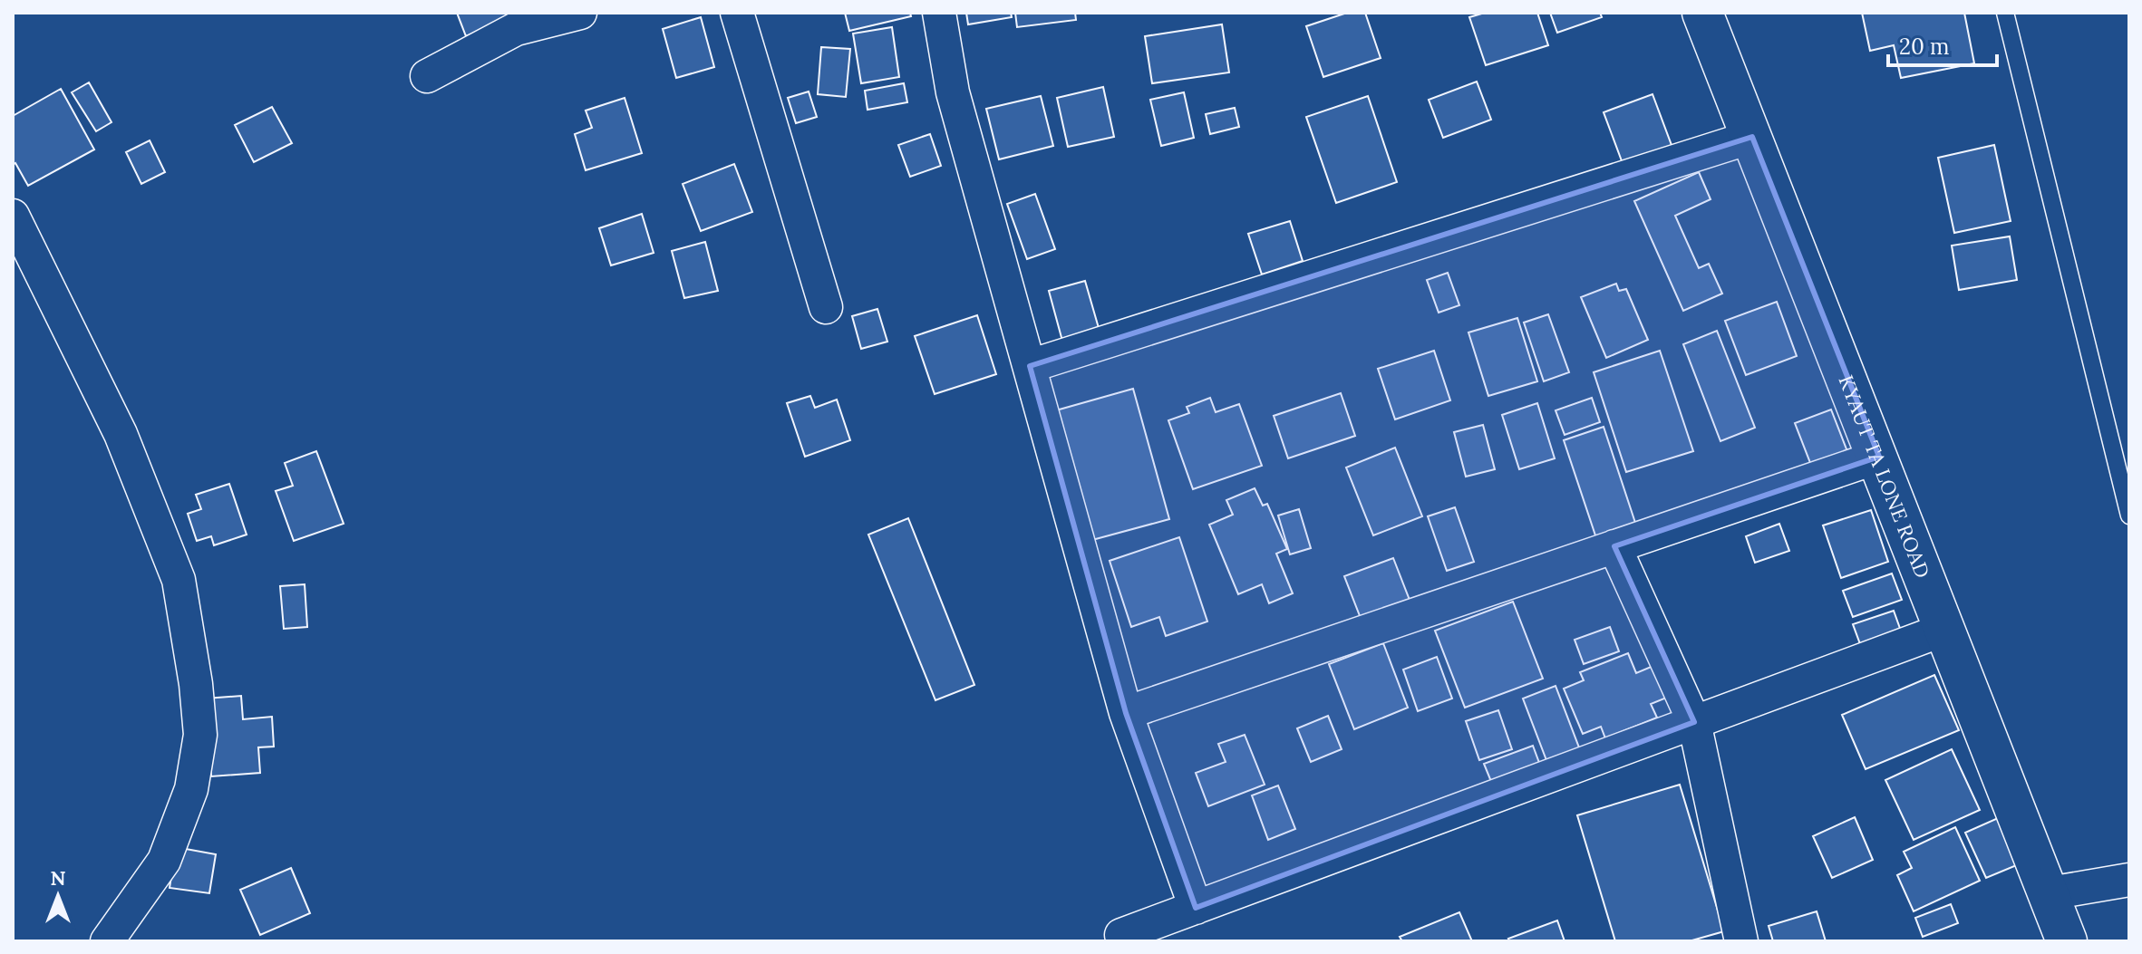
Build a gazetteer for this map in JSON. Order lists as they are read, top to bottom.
{
  "streets": {
    "main road": ["KYAUT TA LONE ROAD"]
  },
  "scale_bar": "20 m",
  "north": "top"
}
